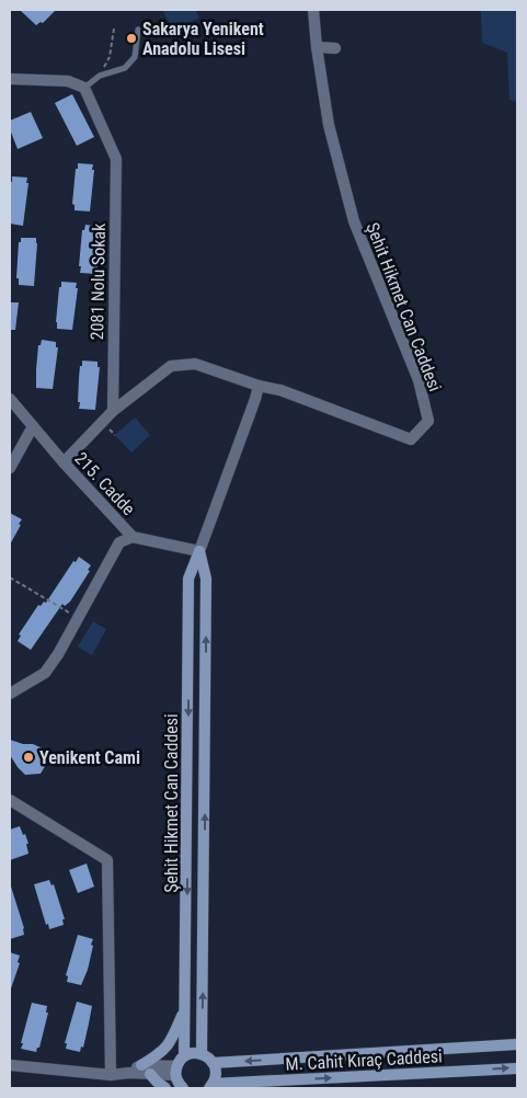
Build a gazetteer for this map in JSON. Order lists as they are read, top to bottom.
{
  "streets": {
    "street": [
      "2081 Nolu Sokak",
      "Şehit Hikmet Can Caddesi",
      "215. Cadde",
      "M. Cahit Kıraç Caddesi"
    ]
  },
  "crossings": [
    ["Şehit Hikmet Can Caddesi", "215. Cadde"]
  ],
  "places": ["Sakarya Yenikent Anadolu Lisesi", "Yenikent Cami"]
}
